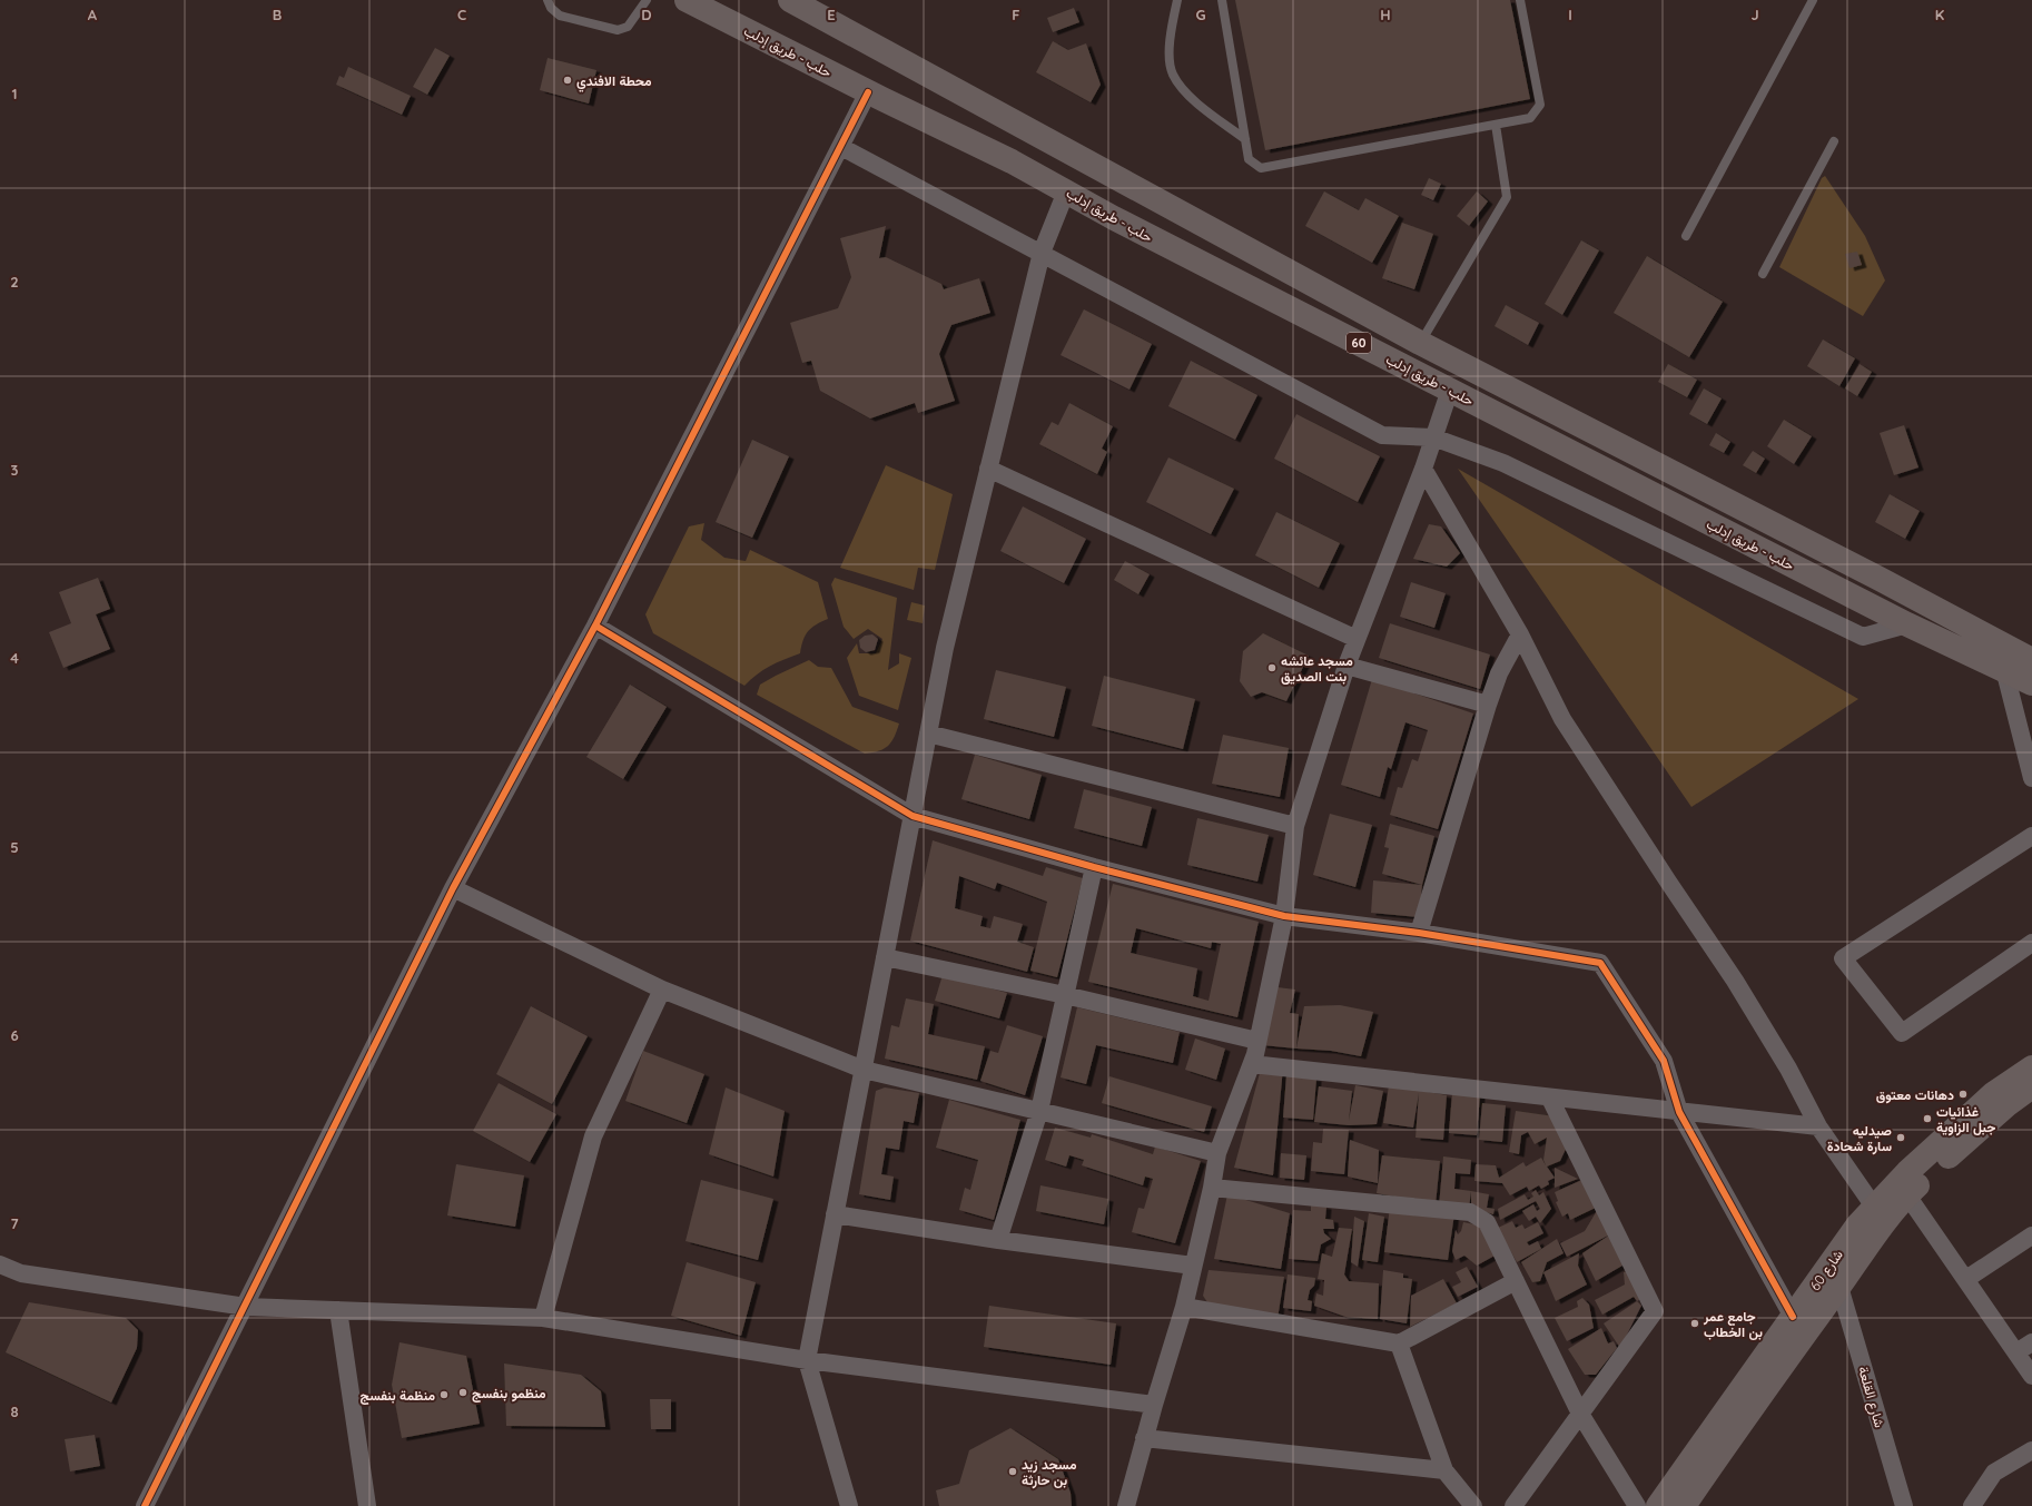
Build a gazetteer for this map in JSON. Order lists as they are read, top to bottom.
{
  "streets": {
    "main road": ["حلب - طريق إدلب", "60", "شارع 60"],
    "street": ["شارع القلعة"]
  },
  "crossings": [
    ["شارع 60", "شارع القلعة"]
  ],
  "places": [
    "محطة الافندي",
    "مسجد عائشه بنت الصديق",
    "دهانات معتوق",
    "غذائيات جبل الزاوية",
    "صيدليه سارة شحادة",
    "جامع عمر بن الخطاب",
    "منظمو بنفسج",
    "منظمة بنفسج",
    "مسجد زيد بن حارثة"
  ],
  "grid": {
    "columns": [
      "A",
      "B",
      "C",
      "D",
      "E",
      "F",
      "G",
      "H",
      "I",
      "J",
      "K"
    ],
    "rows": [
      "1",
      "2",
      "3",
      "4",
      "5",
      "6",
      "7",
      "8"
    ]
  }
}
